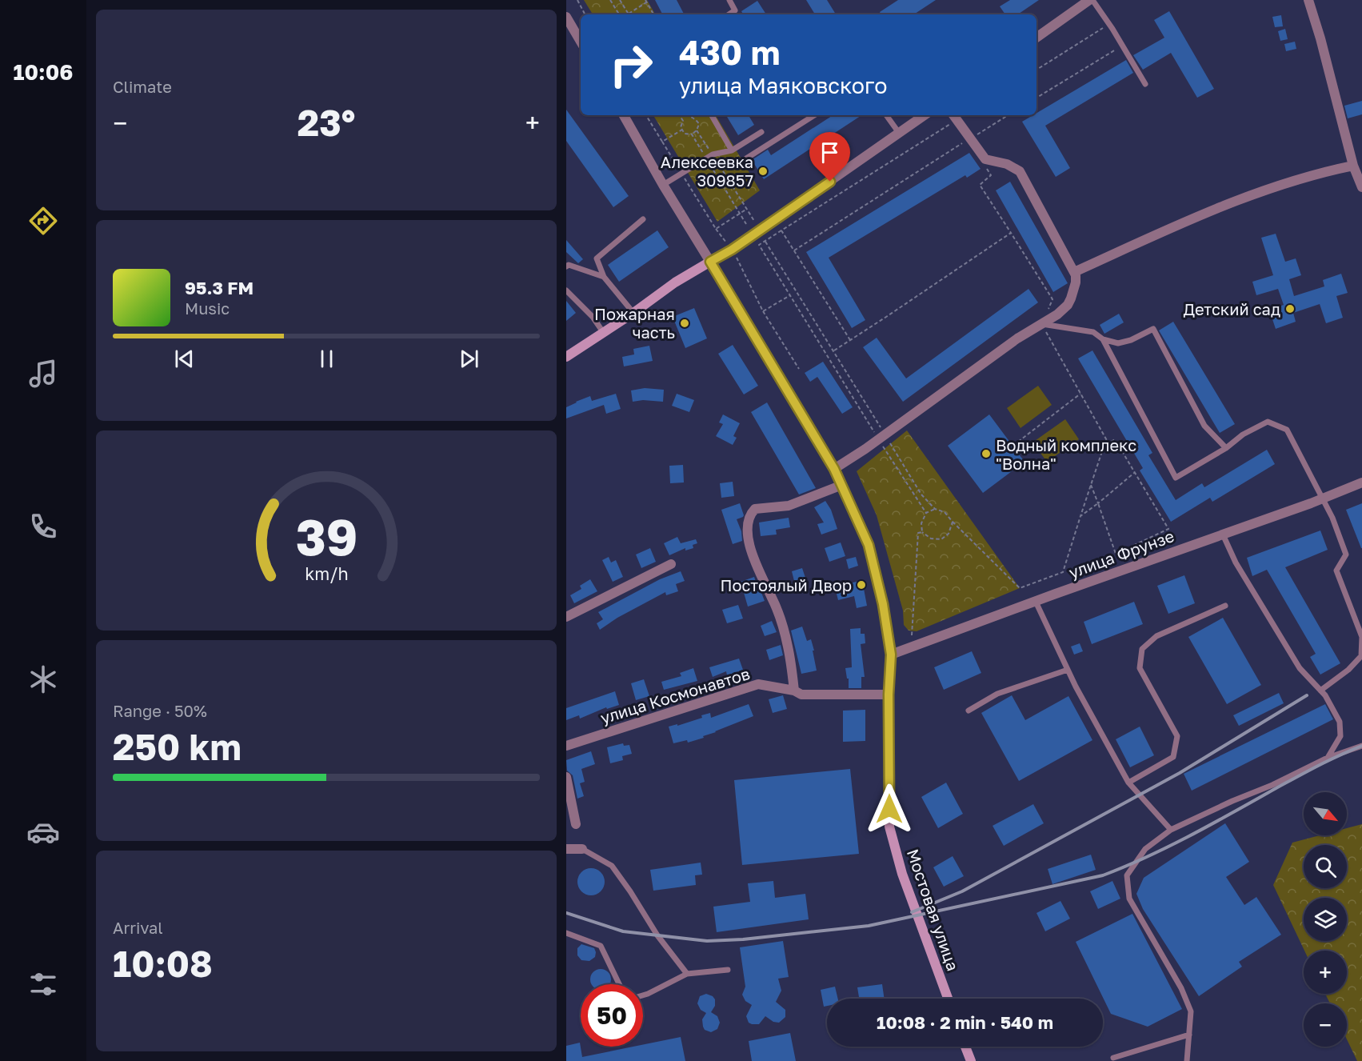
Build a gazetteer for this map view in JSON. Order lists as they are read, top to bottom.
{
  "streets": {
    "main road": ["Мостовая улица"],
    "street": ["улица Фрунзе", "улица Космонавтов"]
  },
  "crossings": [
    ["улица Фрунзе", "Мостовая улица"],
    ["улица Космонавтов", "Мостовая улица"]
  ],
  "places": [
    "Алексеевка 309857",
    "Детский сад",
    "Пожарная часть",
    "Водный комплекс \"Волна\"",
    "Постоялый Двор"
  ],
  "north": "bottom right",
  "page": {
    "tabs": "10:06",
    "tile": [
      "Climate",
      ["Range · 50%", "250 km"],
      ["Arrival", "10:08"]
    ],
    "turn": ["430 m", "улица Маяковского"],
    "heat": ["−", "23°", "+"],
    "song": ["95.3 FM", "Music"],
    "map_buttons": ["+", "−"],
    "limit": "50",
    "trip": "10:08 · 2 min · 540 m",
    "gauge": ["39", "km/h"]
  }
}
